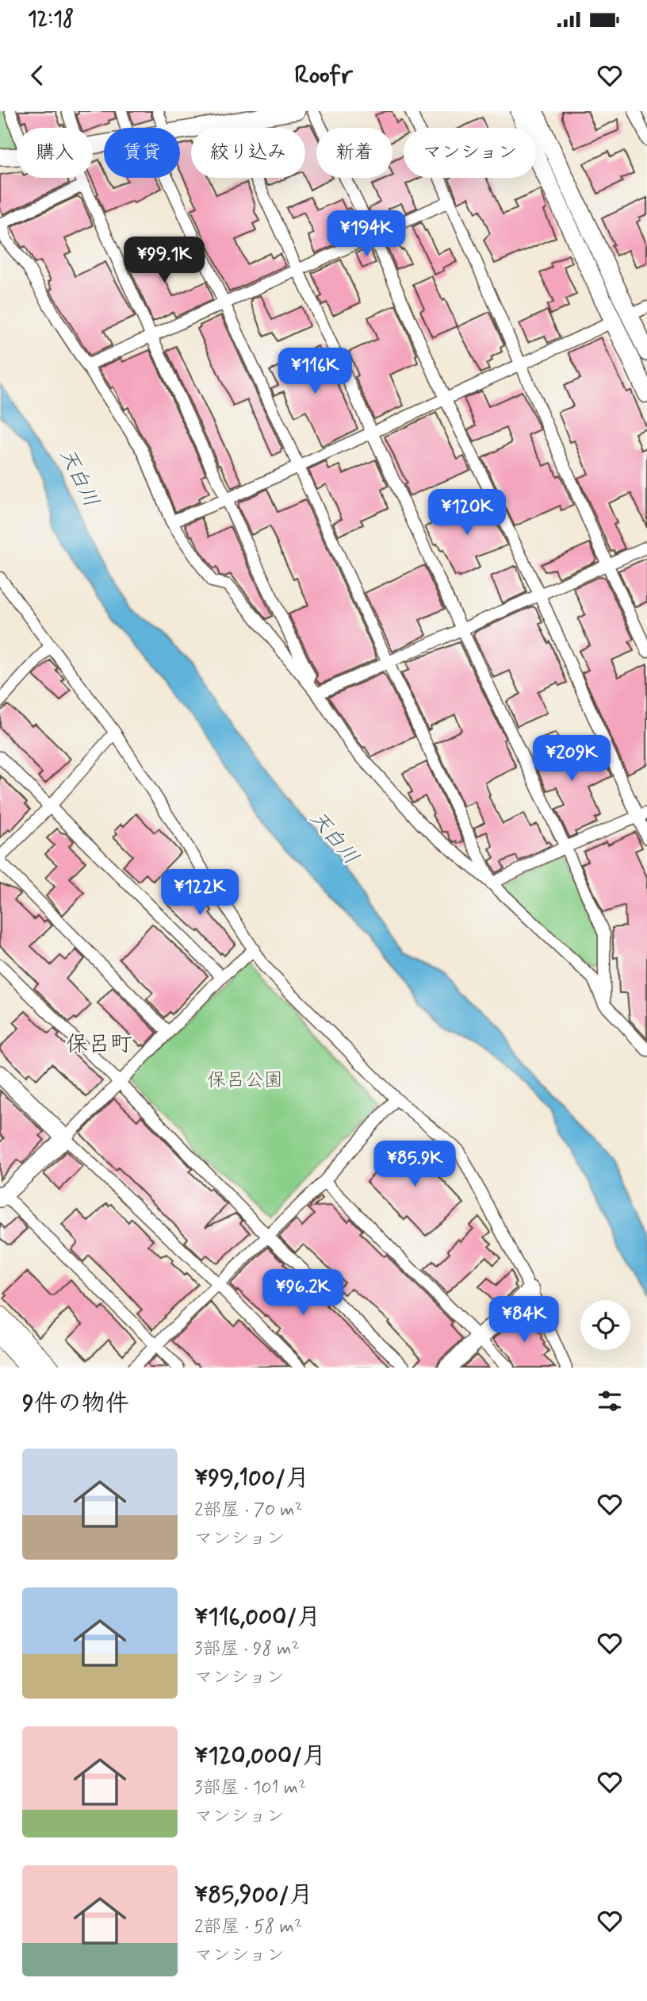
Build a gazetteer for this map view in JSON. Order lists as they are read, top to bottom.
{
  "districts": ["保呂町"],
  "water": ["天白川"],
  "parks": ["保呂公園"],
  "page": {
    "status": "12:18",
    "header": "Roofr",
    "chip": [
      "購入",
      "賃貸",
      "絞り込み",
      "新着",
      "マンション"
    ],
    "price": [
      "¥194K",
      "¥99.1K",
      "¥116K",
      "¥120K",
      "¥209K",
      "¥122K",
      "¥85.9K",
      "¥96.2K",
      "¥84K"
    ],
    "heading": "9件の物件",
    "list": [
      {
        "name": "¥99,100/月",
        "note": "2部屋 · 70 m² · マンション"
      },
      {
        "name": "¥116,000/月",
        "note": "3部屋 · 98 m² · マンション"
      },
      {
        "name": "¥120,000/月",
        "note": "3部屋 · 101 m² · マンション"
      },
      {
        "name": "¥85,900/月",
        "note": "2部屋 · 58 m² · マンション"
      }
    ]
  }
}
